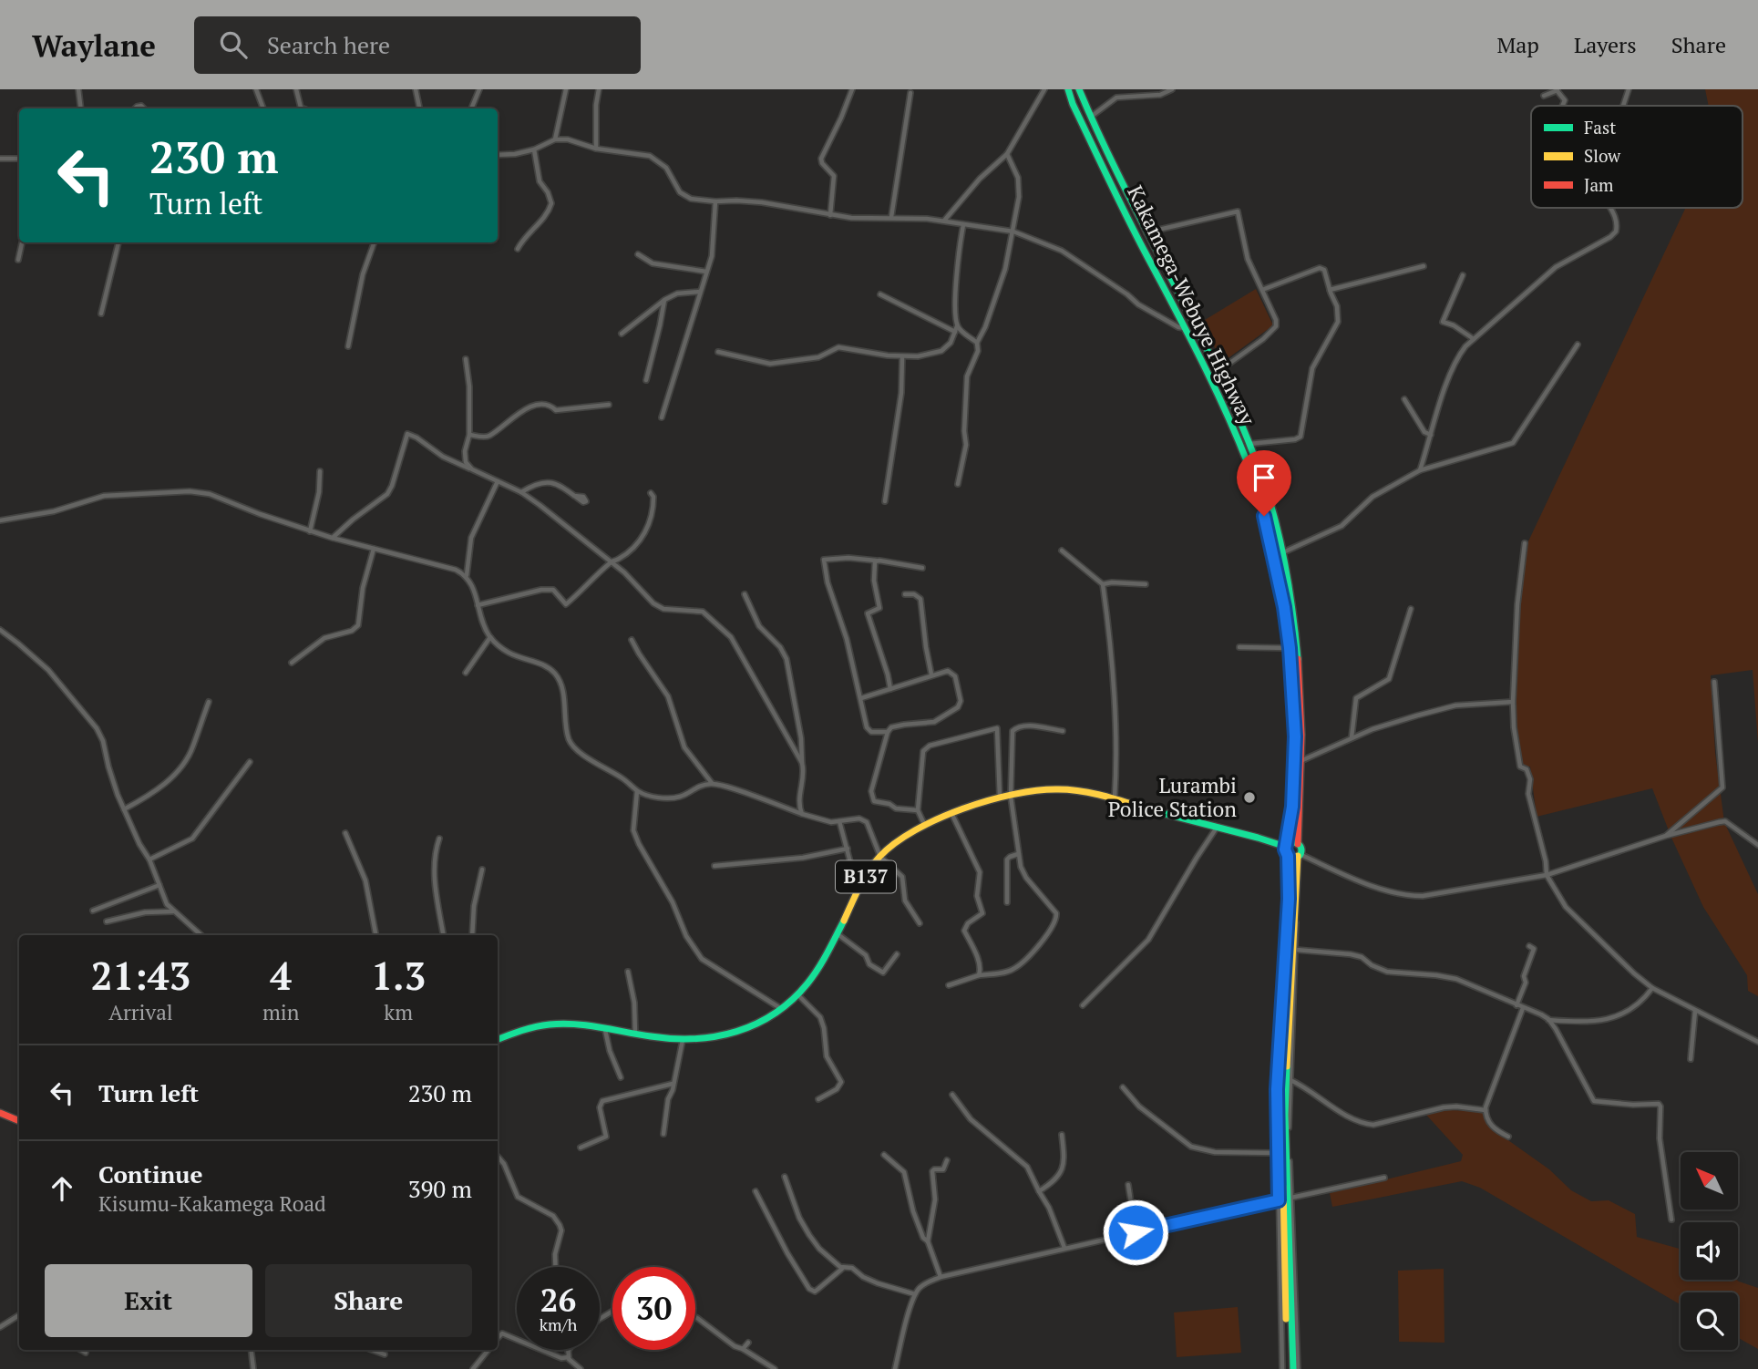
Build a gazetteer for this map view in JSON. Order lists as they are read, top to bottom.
{
  "streets": {
    "main road": ["Kakamega-Webuye Highway", "B137"]
  },
  "crossings": [
    ["Kakamega-Webuye Highway", "B137"]
  ],
  "places": ["Lurambi Police Station"],
  "legend": ["Fast", "Slow", "Jam"],
  "north": "top left",
  "page": {
    "header": "Waylane",
    "search": "Search here",
    "nav": ["Map", "Layers", "Share"],
    "turn": ["230 m", "Turn left"],
    "eta": [
      "21:43",
      "Arrival",
      "4",
      "min",
      "1.3",
      "km"
    ],
    "list": [
      {
        "name": "Turn left",
        "value": "230 m"
      },
      {
        "name": "Continue",
        "note": "Kisumu-Kakamega Road",
        "value": "390 m"
      }
    ],
    "buttons": ["Exit", "Share"],
    "speed": "26 km/h",
    "limit": "30"
  }
}
